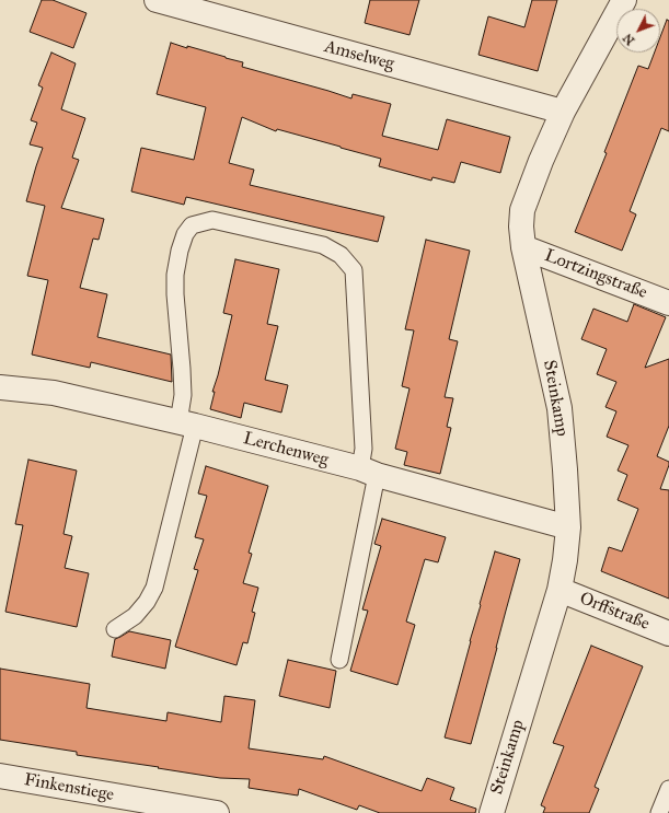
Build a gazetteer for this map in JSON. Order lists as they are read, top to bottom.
{
  "streets": {
    "street": [
      "Amselweg",
      "Lortzingstraße",
      "Steinkamp",
      "Lerchenweg",
      "Orffstraße",
      "Finkenstiege"
    ]
  },
  "crossings": [
    ["Amselweg", "Steinkamp"],
    ["Lortzingstraße", "Steinkamp"],
    ["Steinkamp", "Lerchenweg"],
    ["Steinkamp", "Orffstraße"]
  ],
  "north": "bottom left"
}
